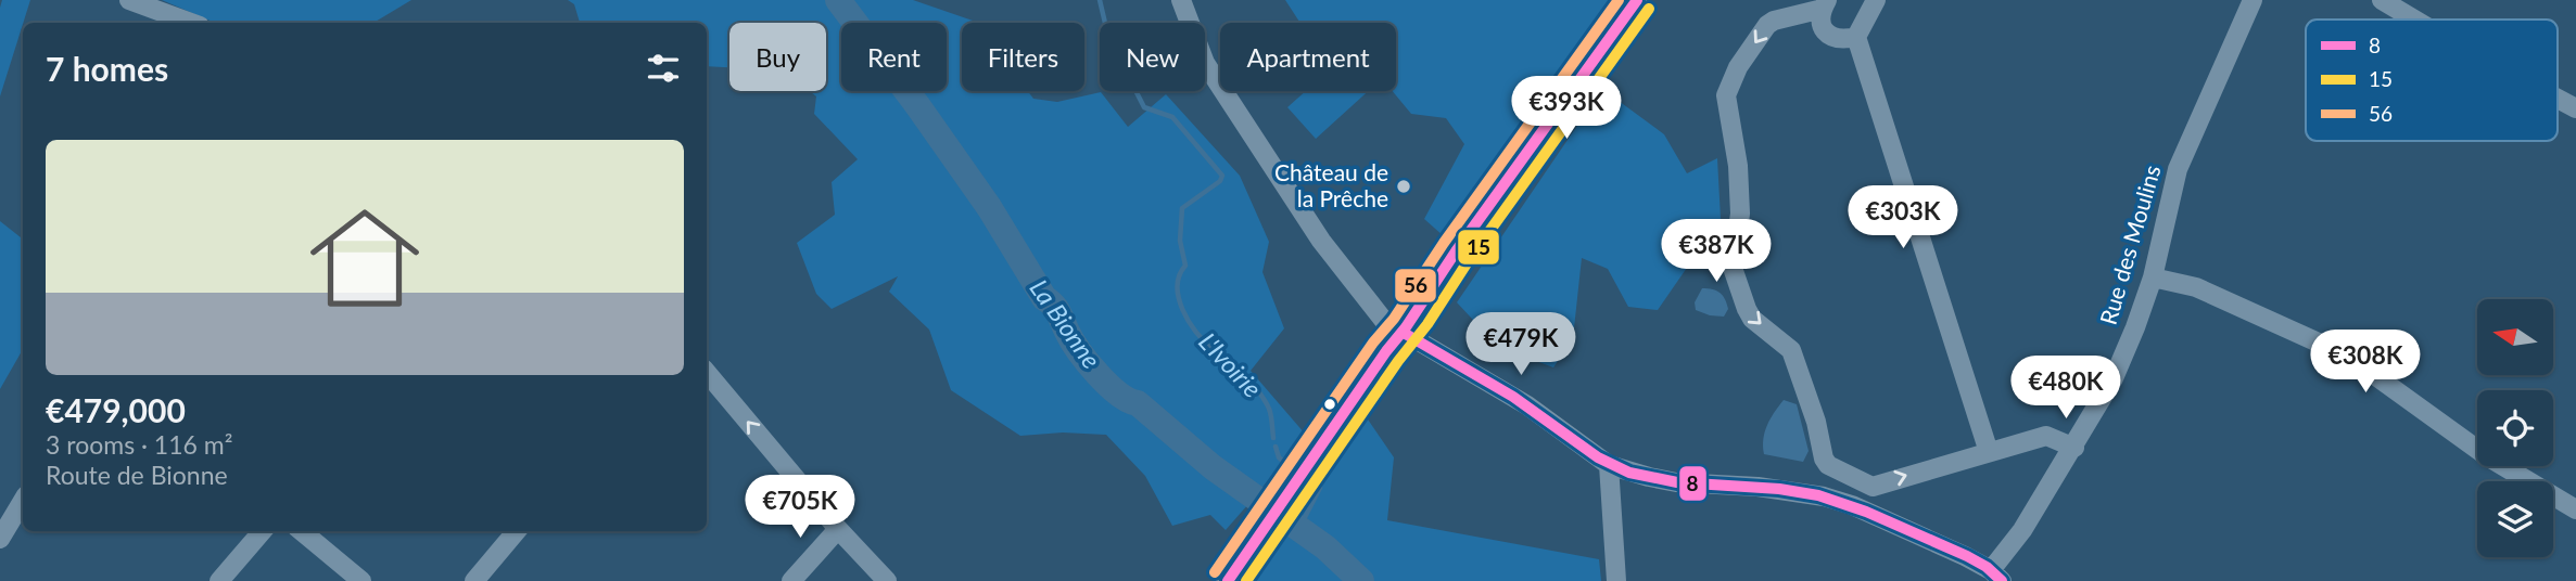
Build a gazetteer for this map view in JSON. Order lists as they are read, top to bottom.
{
  "streets": {
    "street": ["Rue des Moulins"]
  },
  "water": ["La Bionne", "L'Ivoirie"],
  "places": ["Château de la Prêche"],
  "lines": ["transit line 8", "transit line 56", "transit line 15"],
  "legend": ["8", "15", "56"],
  "north": "left",
  "page": {
    "chip": [
      "Buy",
      "Rent",
      "Filters",
      "New",
      "Apartment"
    ],
    "heading": "7 homes",
    "price": [
      "€393K",
      "€303K",
      "€387K",
      "€479K",
      "€308K",
      "€480K",
      "€705K"
    ],
    "list": [
      {
        "name": "€479,000",
        "note": "3 rooms · 116 m² · Route de Bionne"
      }
    ]
  }
}
